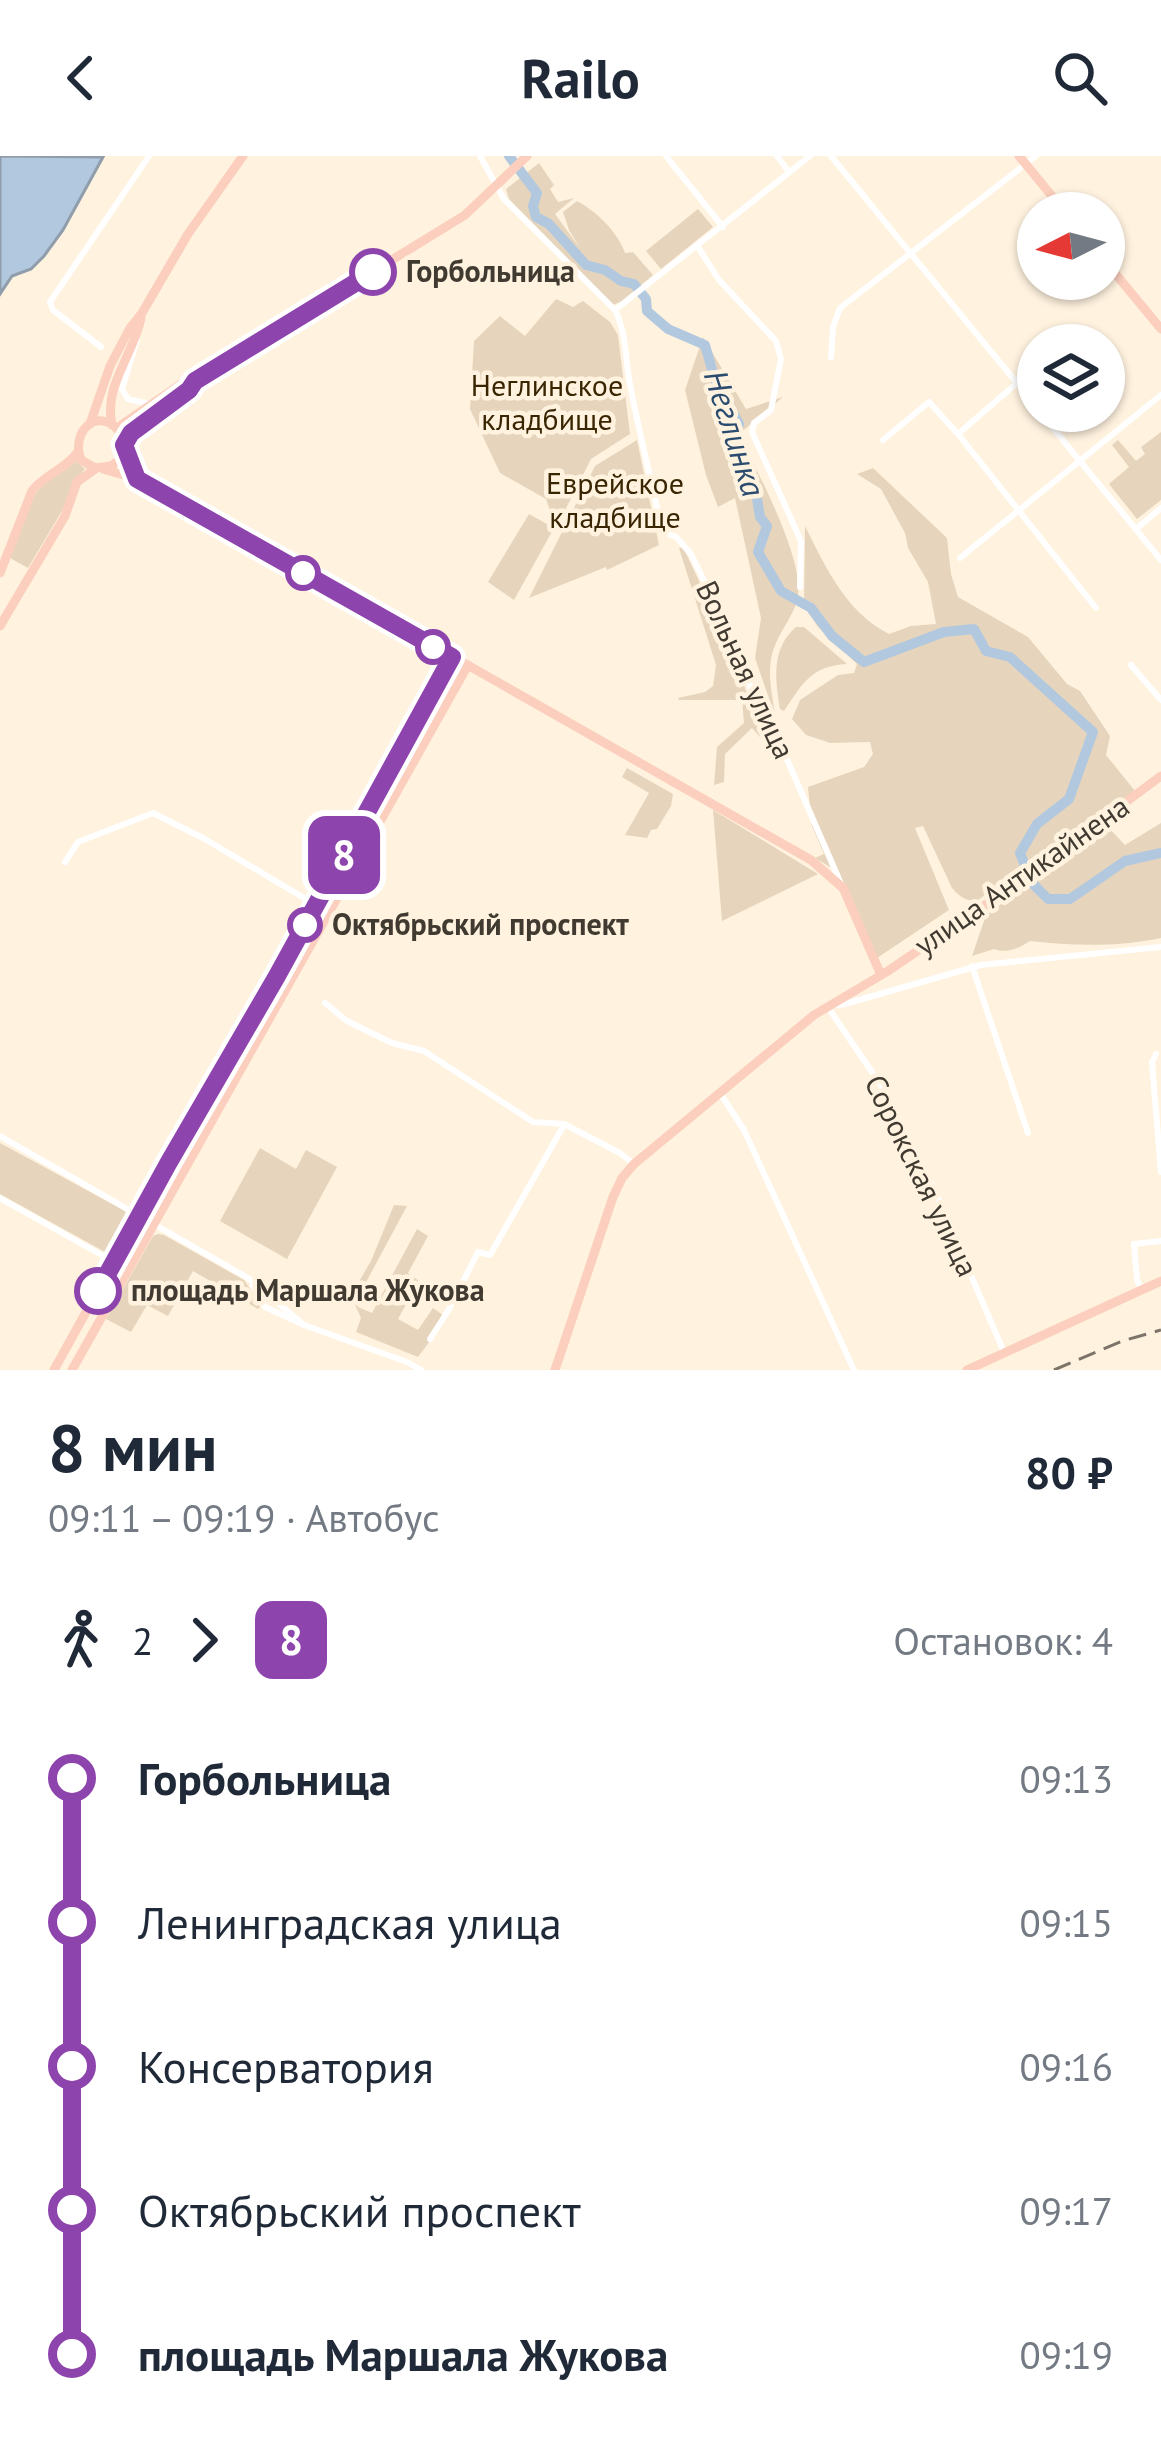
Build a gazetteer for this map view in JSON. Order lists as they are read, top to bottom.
{
  "streets": {
    "main road": ["улица Антикайнена"],
    "street": ["Вольная улица", "Сорокская улица"]
  },
  "crossings": [
    ["улица Антикайнена", "Сорокская улица"]
  ],
  "water": ["Неглинка"],
  "parks": ["Неглинское кладбище", "Еврейское кладбище"],
  "places": ["Горбольница", "Октябрьский проспект", "площадь Маршала Жукова"],
  "lines": ["bus line 8"],
  "north": "left",
  "page": {
    "header": "Railo",
    "on_map": "8",
    "heading": ["8 мин", "09:11 – 09:19 · Автобус", "80 ₽"],
    "legs": ["2", "8", "Остановок: 4"],
    "list": [
      {
        "name": "Горбольница",
        "value": "09:13"
      },
      {
        "name": "Ленинградская улица",
        "value": "09:15"
      },
      {
        "name": "Консерватория",
        "value": "09:16"
      },
      {
        "name": "Октябрьский проспект",
        "value": "09:17"
      },
      {
        "name": "площадь Маршала Жукова",
        "value": "09:19"
      }
    ]
  }
}
